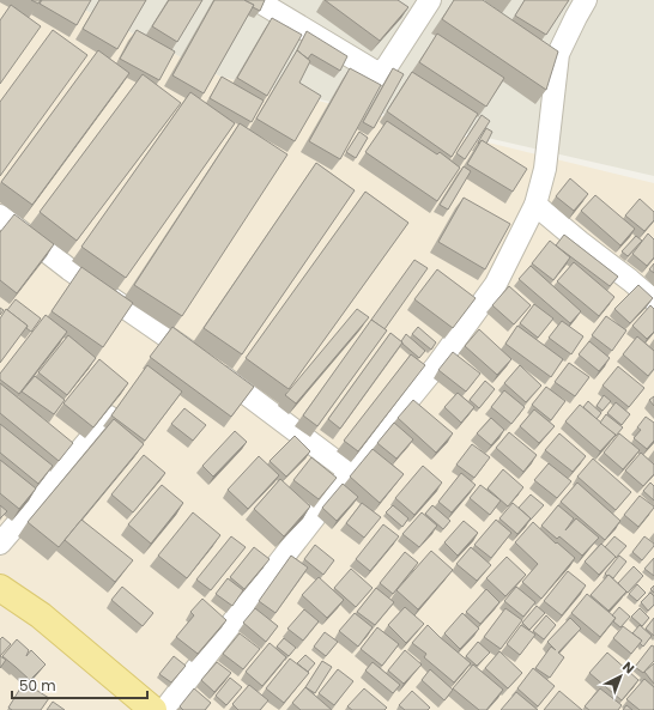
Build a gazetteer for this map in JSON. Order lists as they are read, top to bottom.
{
  "scale_bar": "50 m",
  "north": "top right"
}
